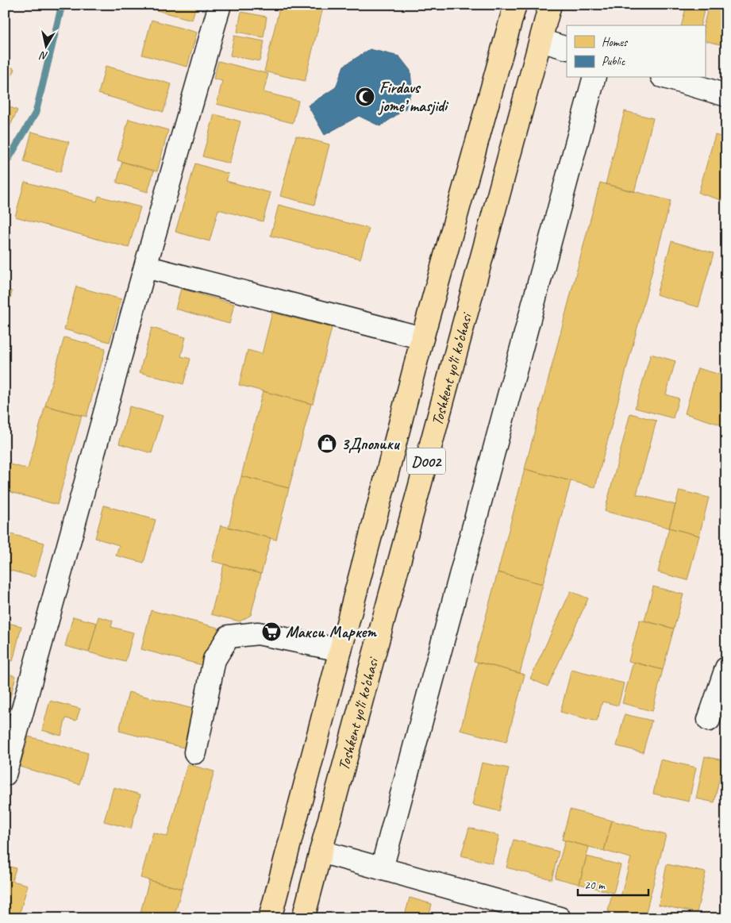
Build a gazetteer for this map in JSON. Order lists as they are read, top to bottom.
{
  "streets": {
    "highway": ["Toshkent yo‘li ko‘chasi", "D002"]
  },
  "places": {
    "mosque": ["Firdavs jome’ masjidi"],
    "shop": ["3Дполики"],
    "supermarket": ["Макси Маркет"]
  },
  "legend": ["Homes", "Public"],
  "scale_bar": "20 m",
  "north": "bottom"
}
